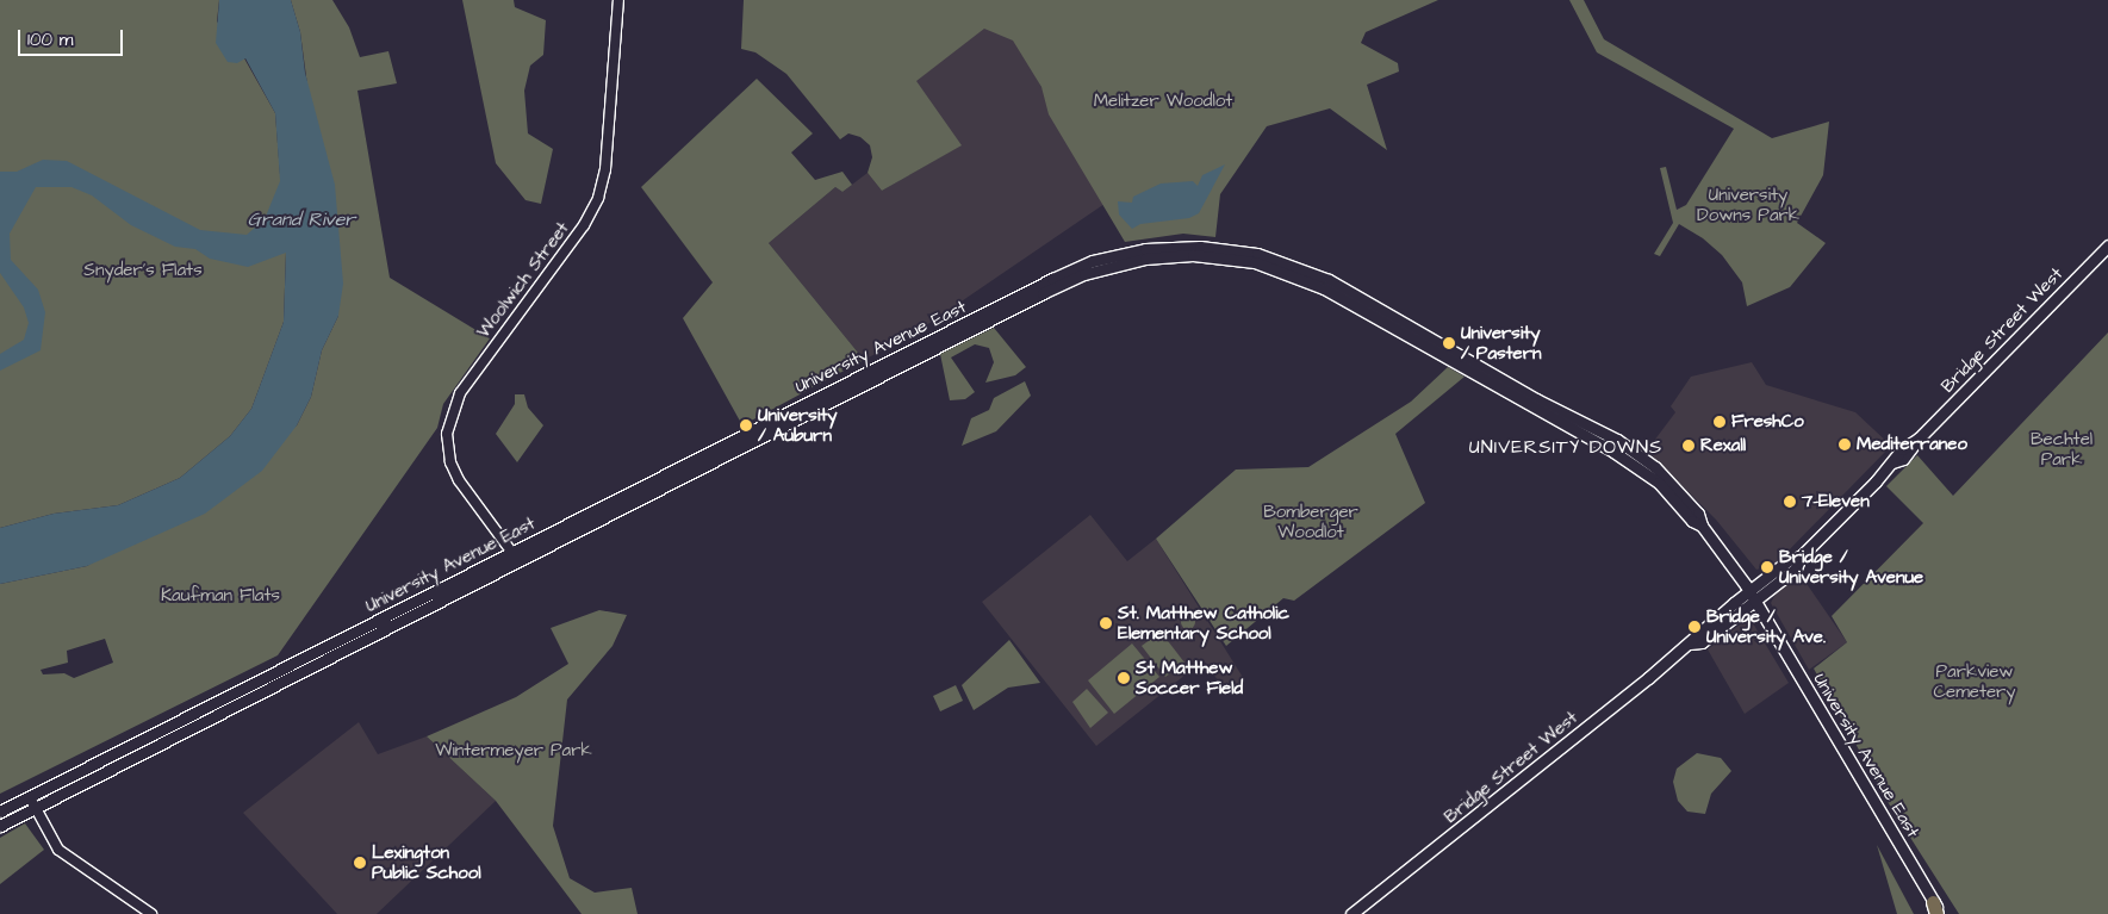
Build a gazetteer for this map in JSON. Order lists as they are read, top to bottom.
{
  "streets": {
    "main road": ["Bridge Street West", "University Avenue East"],
    "street": ["Woolwich Street"]
  },
  "crossings": [
    ["Woolwich Street", "University Avenue East"],
    ["Bridge Street West", "University Avenue East"]
  ],
  "districts": ["UNIVERSITY DOWNS"],
  "water": ["Grand River"],
  "parks": [
    "Melitzer Woodlot",
    "University Downs Park",
    "Snyder's Flats",
    "Bechtel Park",
    "Bomberger Woodlot",
    "Kaufman Flats",
    "Parkview Cemetery",
    "Wintermeyer Park"
  ],
  "places": [
    "University / Pastern",
    "FreshCo",
    "University / Auburn",
    "Mediterraneo",
    "Rexall",
    "7-Eleven",
    "Bridge / University Avenue",
    "St. Matthew Catholic Elementary School",
    "Bridge / University Ave.",
    "St Matthew Soccer Field",
    "Lexington Public School"
  ],
  "scale_bar": "100 m"
}
